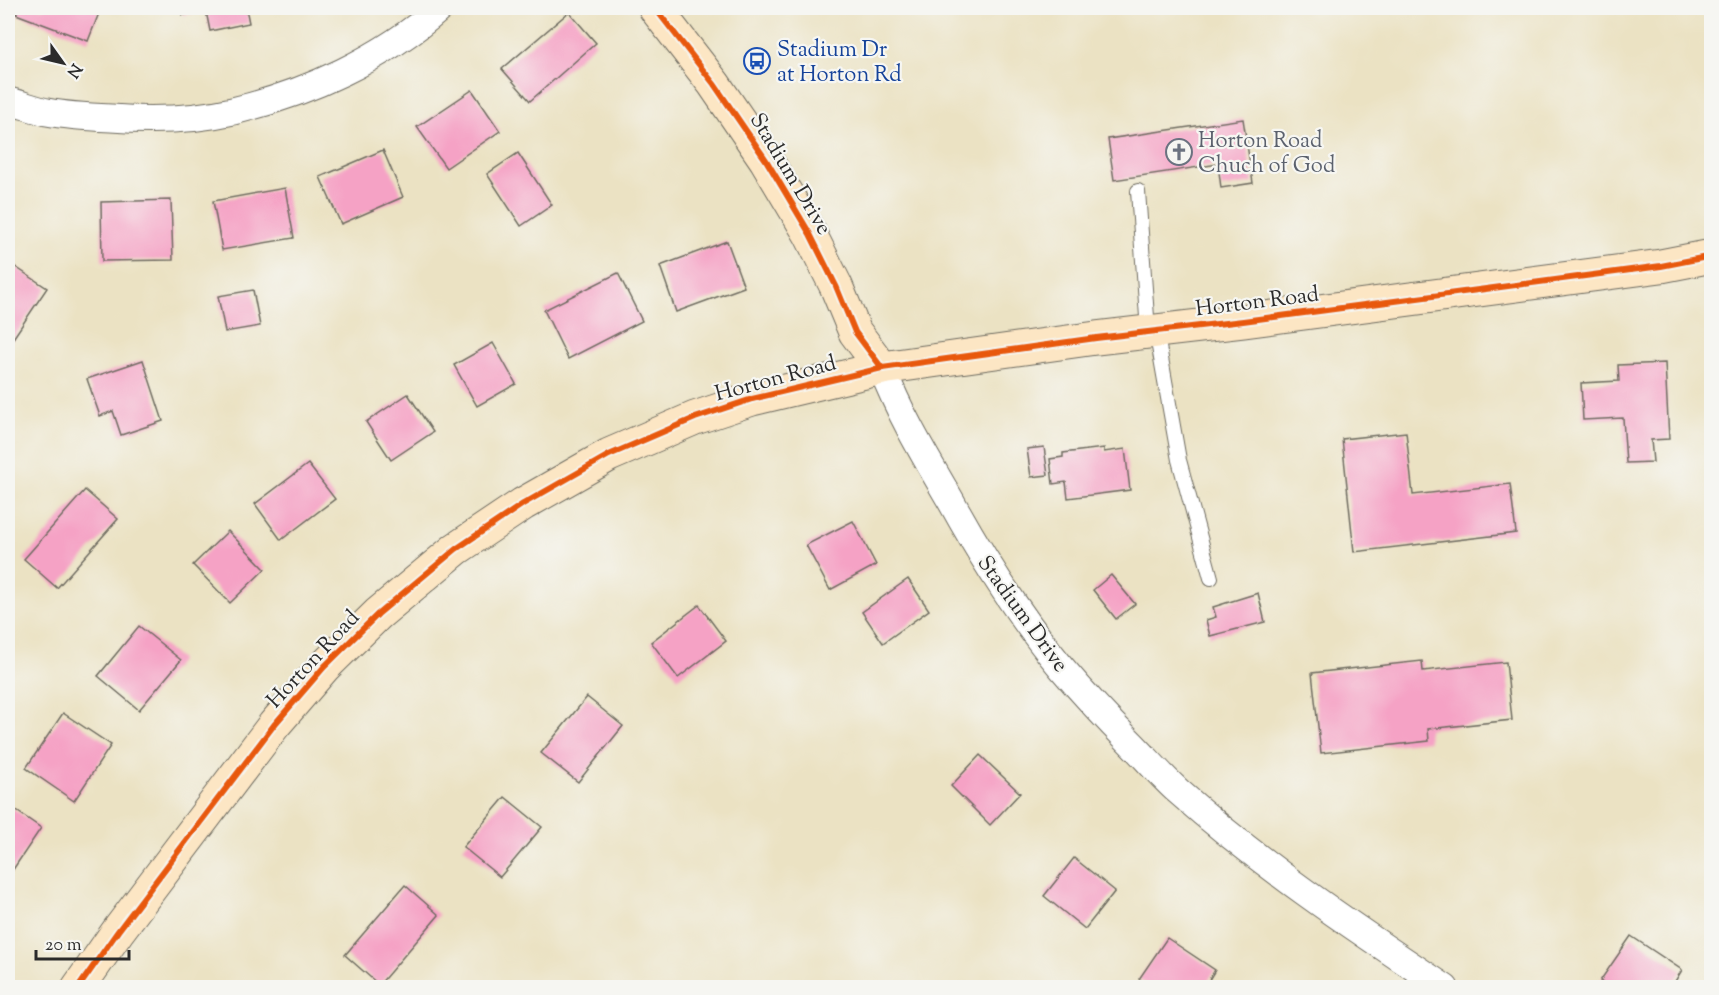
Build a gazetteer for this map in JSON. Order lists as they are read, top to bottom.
{
  "streets": {
    "street": ["Stadium Drive", "Horton Road"]
  },
  "crossings": [
    ["Stadium Drive", "Horton Road"]
  ],
  "places": {
    "bus stop": ["Stadium Dr at Horton Rd"],
    "church": ["Horton Road Chuch of God"]
  },
  "scale_bar": "20 m",
  "north": "bottom right"
}
